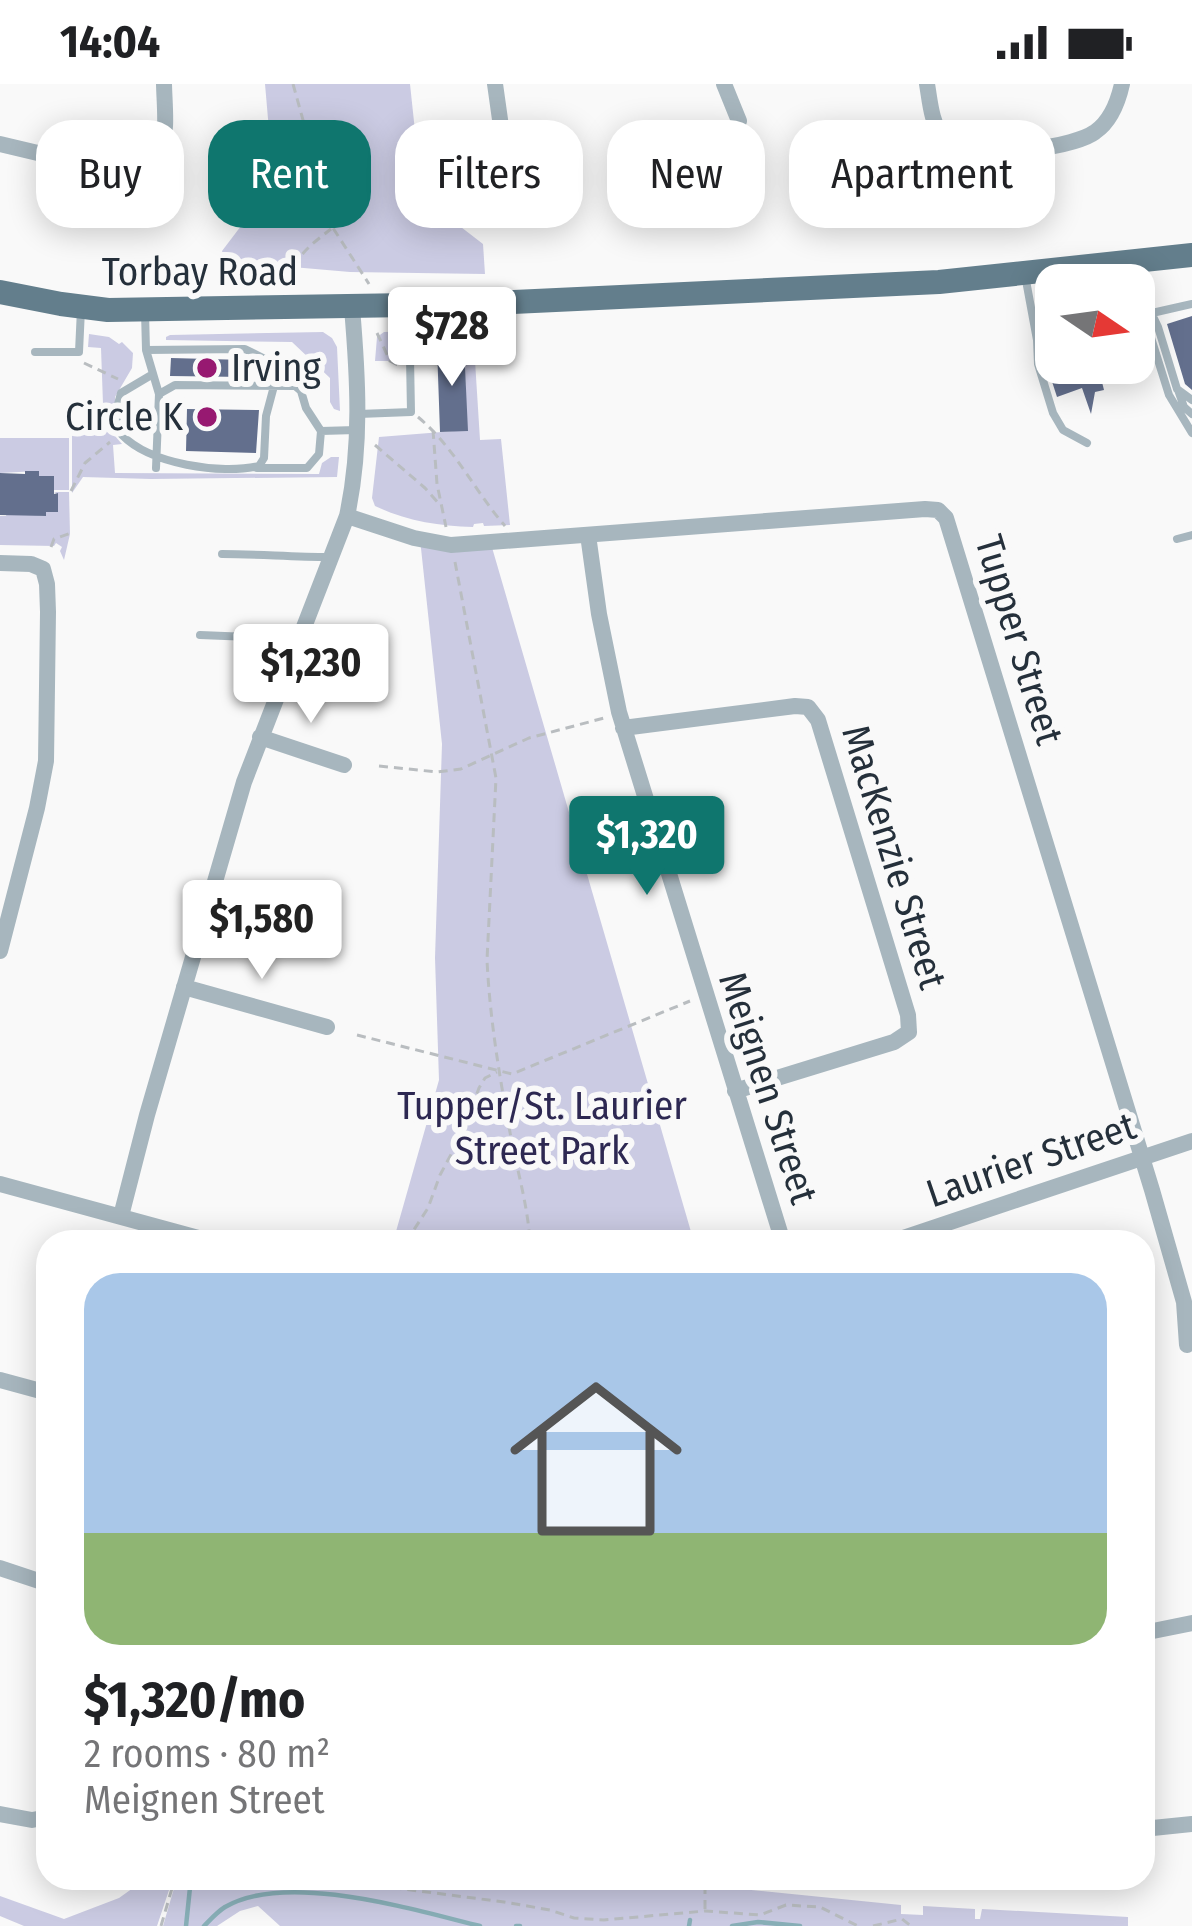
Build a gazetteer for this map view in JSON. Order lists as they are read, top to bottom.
{
  "streets": {
    "main road": ["Torbay Road"],
    "street": [
      "Tupper Street",
      "MacKenzie Street",
      "Meignen Street",
      "Laurier Street"
    ]
  },
  "crossings": [
    ["Tupper Street", "Meignen Street"],
    ["Tupper Street", "Laurier Street"],
    ["MacKenzie Street", "Meignen Street"]
  ],
  "parks": ["Tupper/St. Laurier Street Park"],
  "places": ["Irving", "Circle K"],
  "north": "right",
  "page": {
    "status": "14:04",
    "chip": [
      "Buy",
      "Rent",
      "Filters",
      "New",
      "Apartment"
    ],
    "price": [
      "$728",
      "$1,230",
      "$1,320",
      "$1,580"
    ],
    "list": [
      {
        "name": "$1,320/mo",
        "note": "2 rooms · 80 m² · Meignen Street"
      }
    ]
  }
}
